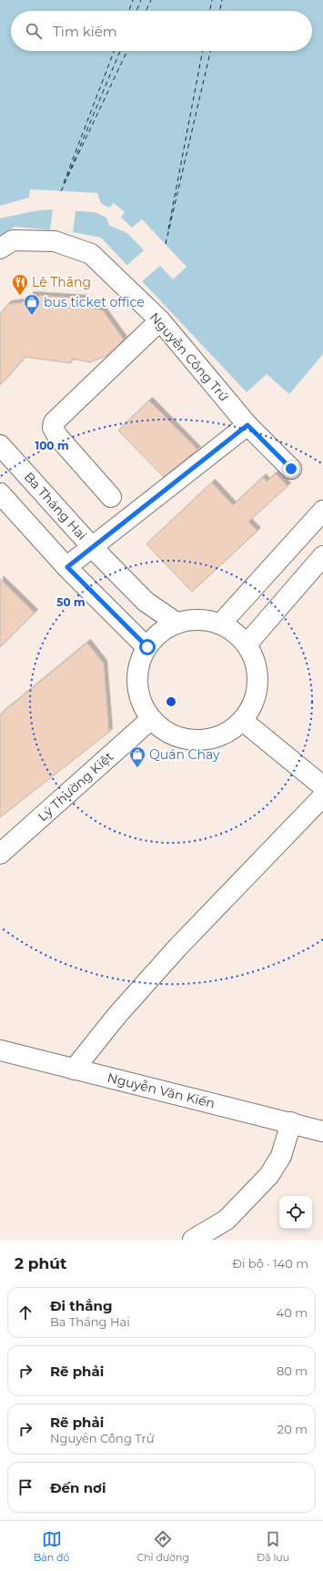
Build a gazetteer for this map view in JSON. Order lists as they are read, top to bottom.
{
  "streets": {
    "main road": [
      "Nguyễn Công Trứ",
      "Ba Tháng Hai",
      "Lý Thường Kiệt",
      "Nguyễn Văn Kiến"
    ]
  },
  "crossings": [
    ["Ba Tháng Hai", "Lý Thường Kiệt"]
  ],
  "places": {
    "restaurant": ["Lê Thāng"],
    "shop": ["bus ticket office", "Quán Chay"]
  },
  "page": {
    "search": "Tìm kiếm",
    "heading": ["2 phút", "Đi bộ · 140 m"],
    "list": [
      ["Đi thẳng", "Ba Tháng Hai", "40 m"],
      ["Rẽ phải", "80 m"],
      ["Rẽ phải", "Nguyễn Công Trứ", "20 m"],
      "Đến nơi"
    ],
    "nav": ["Bản đồ", "Chỉ đường", "Đã lưu"]
  },
  "rings": ["100 m", "50 m"]
}
